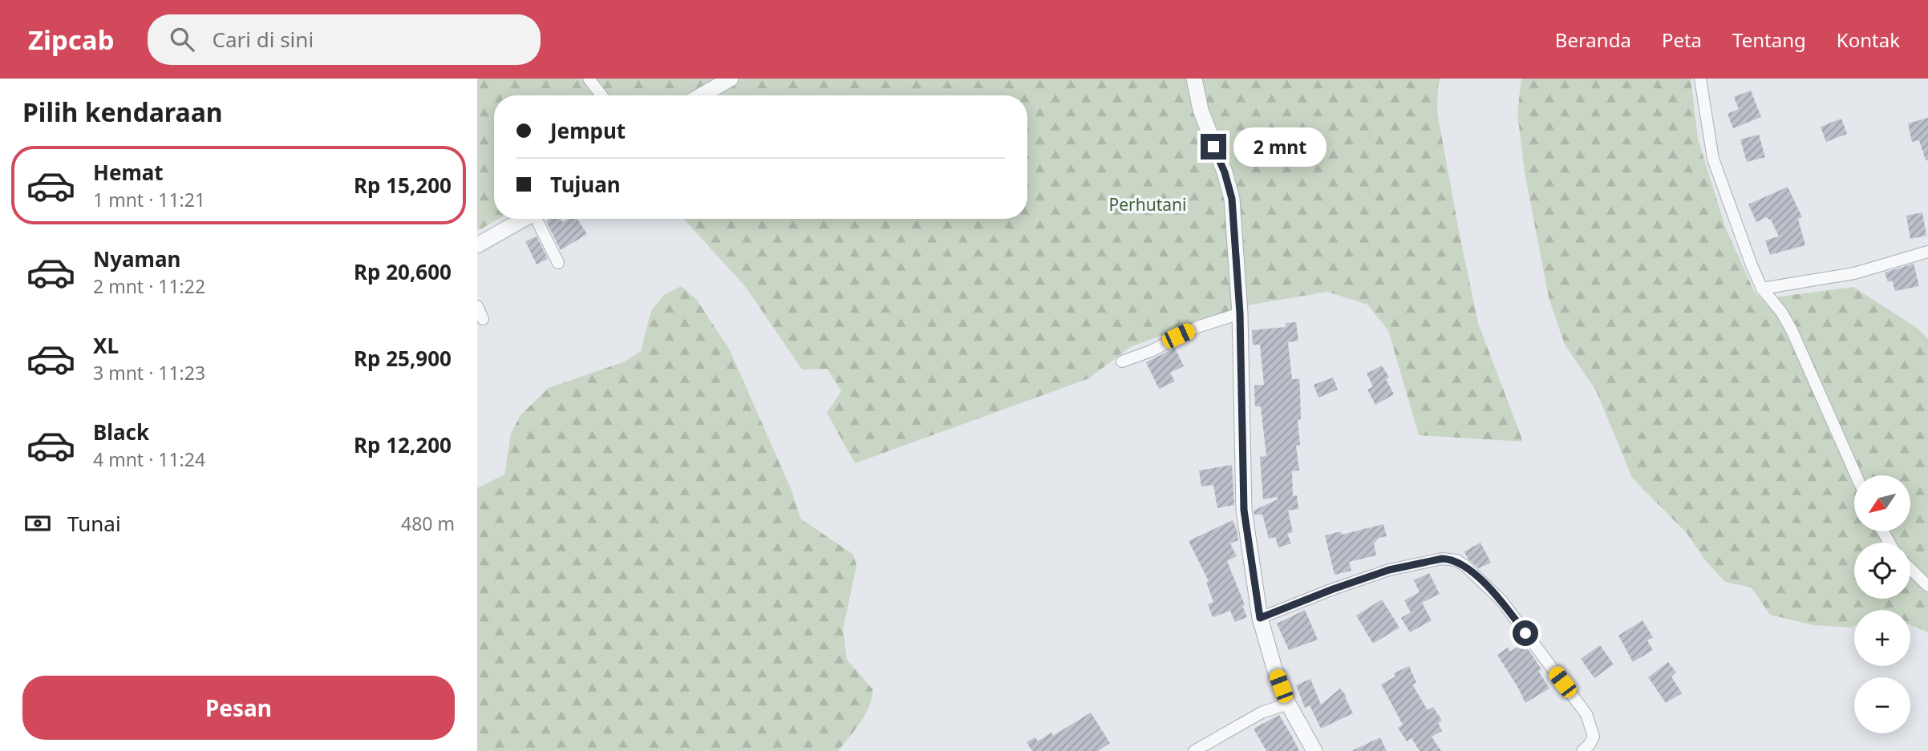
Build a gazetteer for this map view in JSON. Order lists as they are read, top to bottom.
{
  "parks": ["Perhutani"],
  "north": "bottom left",
  "page": {
    "header": "Zipcab",
    "search": "Cari di sini",
    "nav": [
      "Beranda",
      "Peta",
      "Tentang",
      "Kontak"
    ],
    "heading": "Pilih kendaraan",
    "banner": ["Jemput", "Tujuan"],
    "bubble": "2 mnt",
    "list": [
      {
        "name": "Hemat",
        "note": "1 mnt · 11:21",
        "value": "Rp 15,200"
      },
      {
        "name": "Nyaman",
        "note": "2 mnt · 11:22",
        "value": "Rp 20,600"
      },
      {
        "name": "XL",
        "note": "3 mnt · 11:23",
        "value": "Rp 25,900"
      },
      {
        "name": "Black",
        "note": "4 mnt · 11:24",
        "value": "Rp 12,200"
      }
    ],
    "map_buttons": ["+", "−"],
    "pay": ["Tunai", "480 m"],
    "buttons": "Pesan"
  }
}
